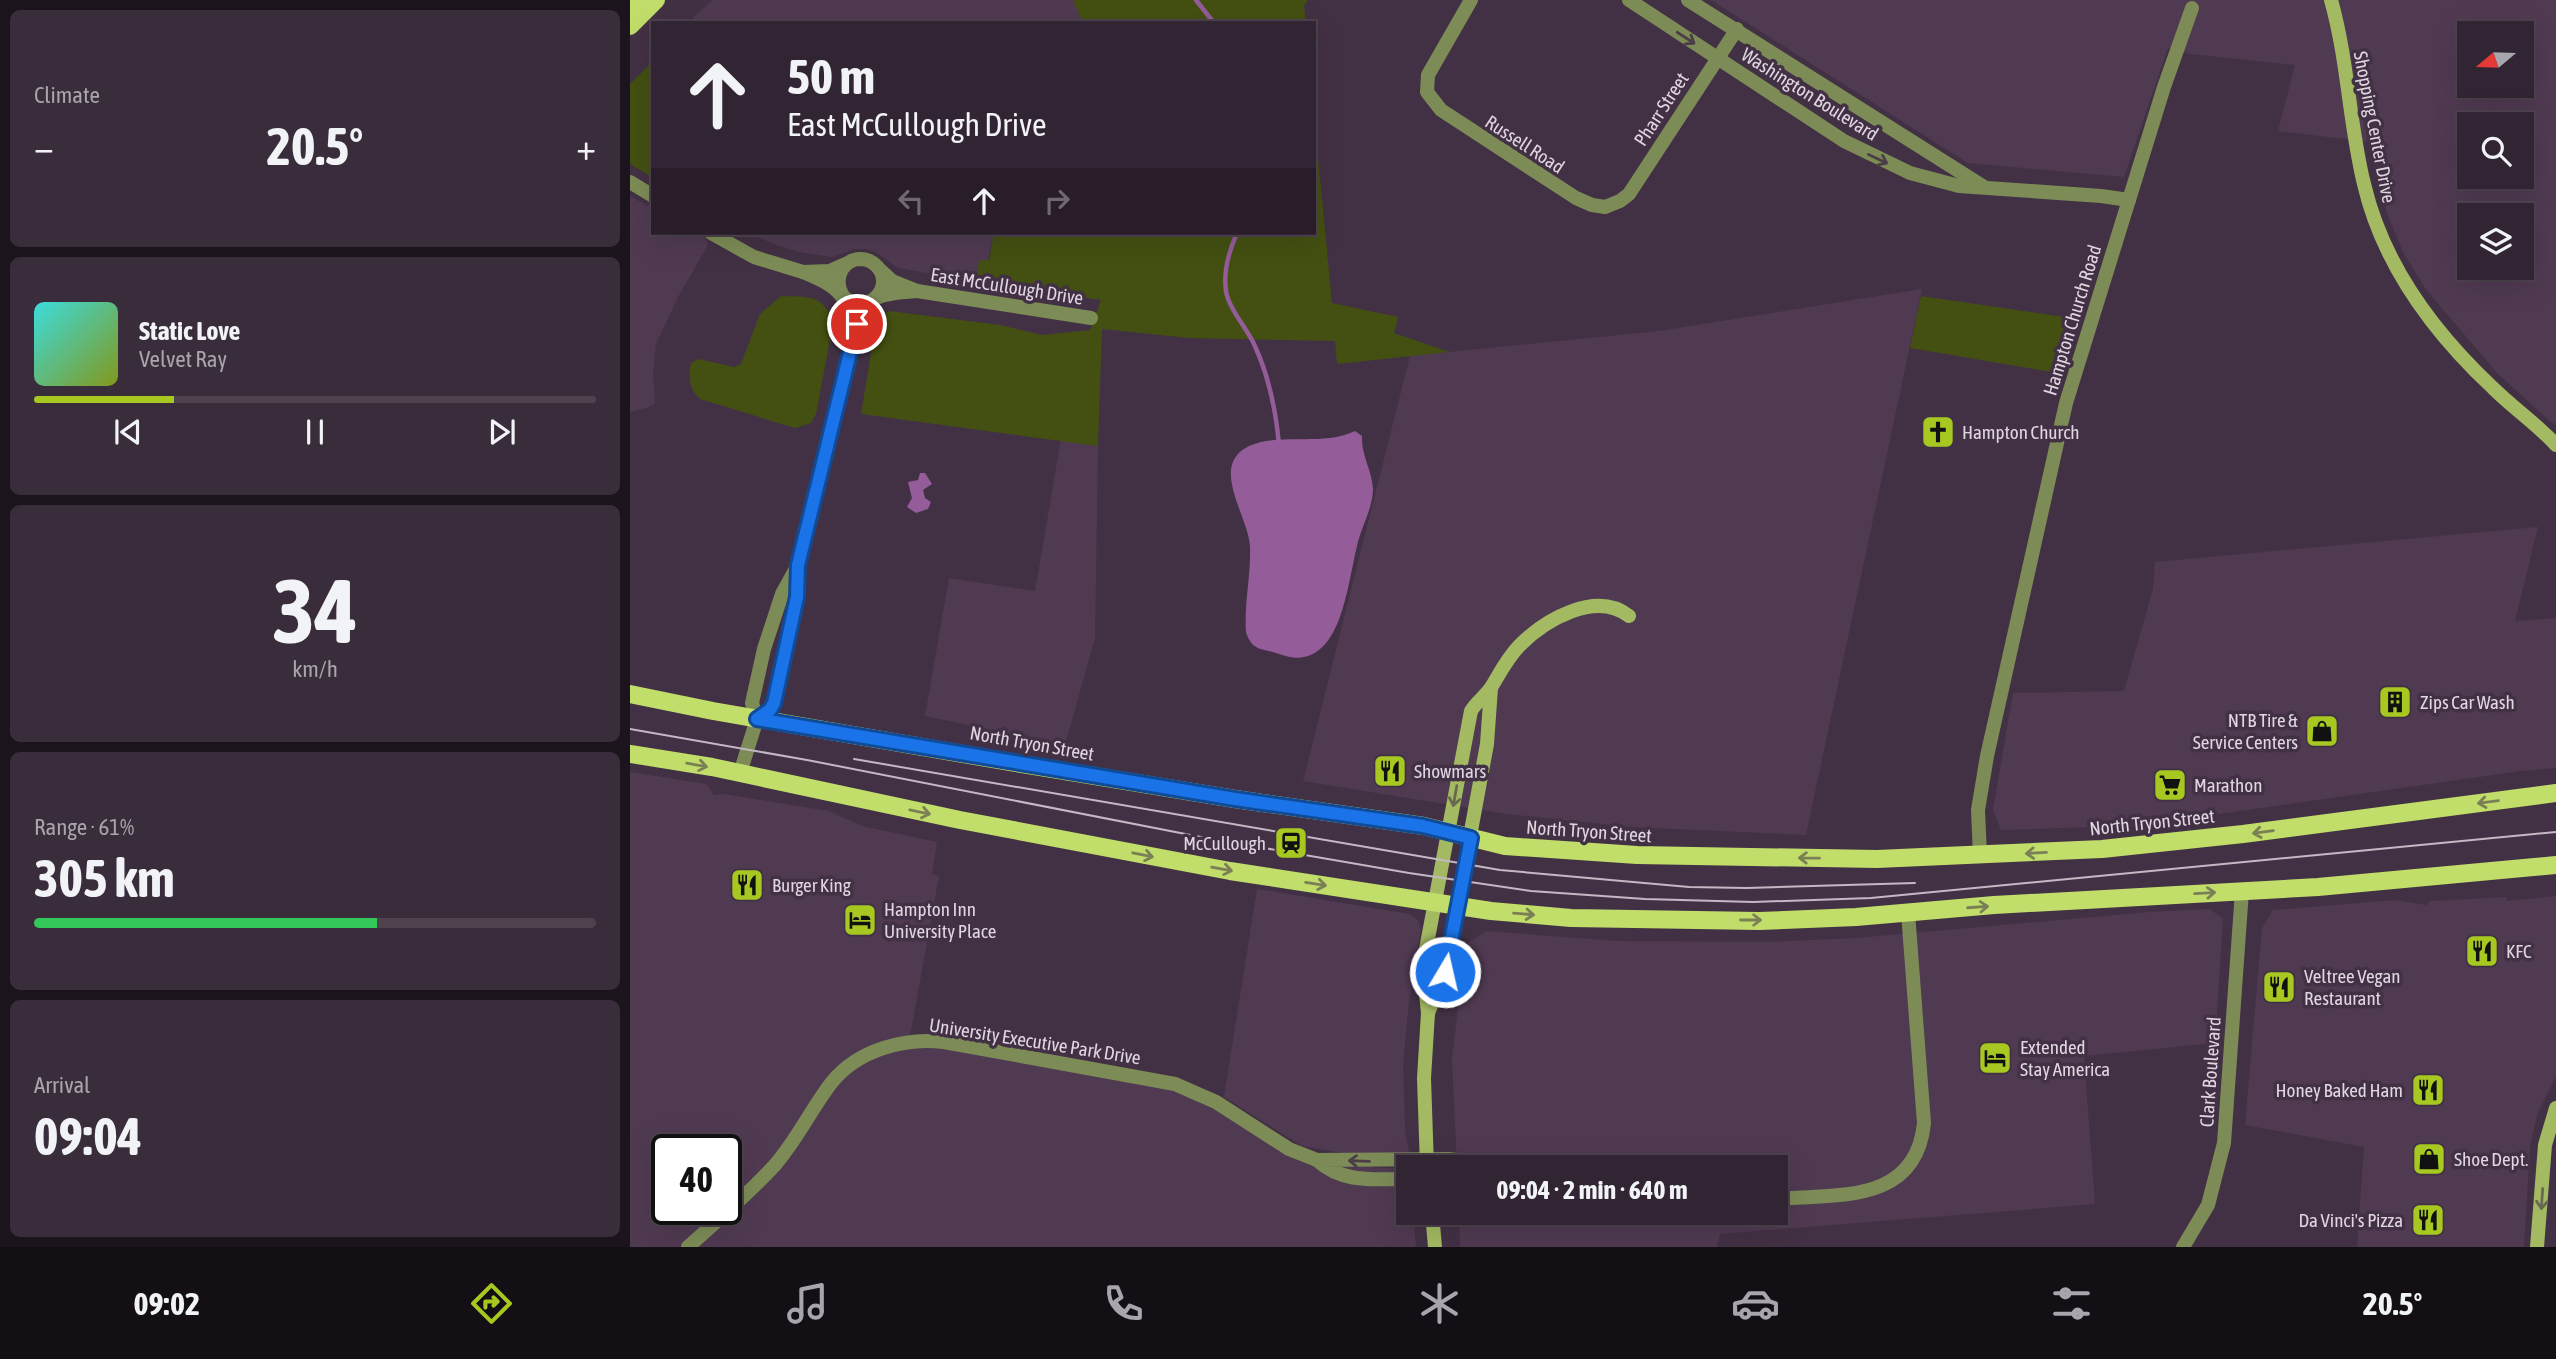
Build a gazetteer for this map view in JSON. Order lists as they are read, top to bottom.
{
  "streets": {
    "main road": ["North Tryon Street"],
    "street": [
      "Washington Boulevard",
      "Pharr Street",
      "Shopping Center Drive",
      "Russell Road",
      "East McCullough Drive",
      "Hampton Church Road",
      "University Executive Park Drive",
      "Clark Boulevard"
    ]
  },
  "crossings": [
    ["Washington Boulevard", "Pharr Street"],
    ["Washington Boulevard", "Hampton Church Road"],
    ["Pharr Street", "Russell Road"],
    ["Hampton Church Road", "North Tryon Street"]
  ],
  "places": {
    "church": ["Hampton Church"],
    "building": ["Zips Car Wash"],
    "shop": ["NTB Tire & Service Centers", "Shoe Dept."],
    "restaurant": [
      "Showmars",
      "Burger King",
      "KFC",
      "Veltree Vegan Restaurant",
      "Honey Baked Ham",
      "Da Vinci's Pizza"
    ],
    "supermarket": ["Marathon"],
    "station": ["McCullough"],
    "hotel": ["Hampton Inn University Place", "Extended Stay America"]
  },
  "north": "left",
  "page": {
    "tile": [
      "Climate",
      ["34", "km/h"],
      ["Range · 61%", "305 km"],
      ["Arrival", "09:04"]
    ],
    "turn": ["50 m", "East McCullough Drive"],
    "heat": ["−", "20.5°", "+"],
    "song": ["Static Love", "Velvet Ray"],
    "limit": "40",
    "trip": "09:04 · 2 min · 640 m",
    "tabs": ["09:02", "20.5°"]
  }
}
